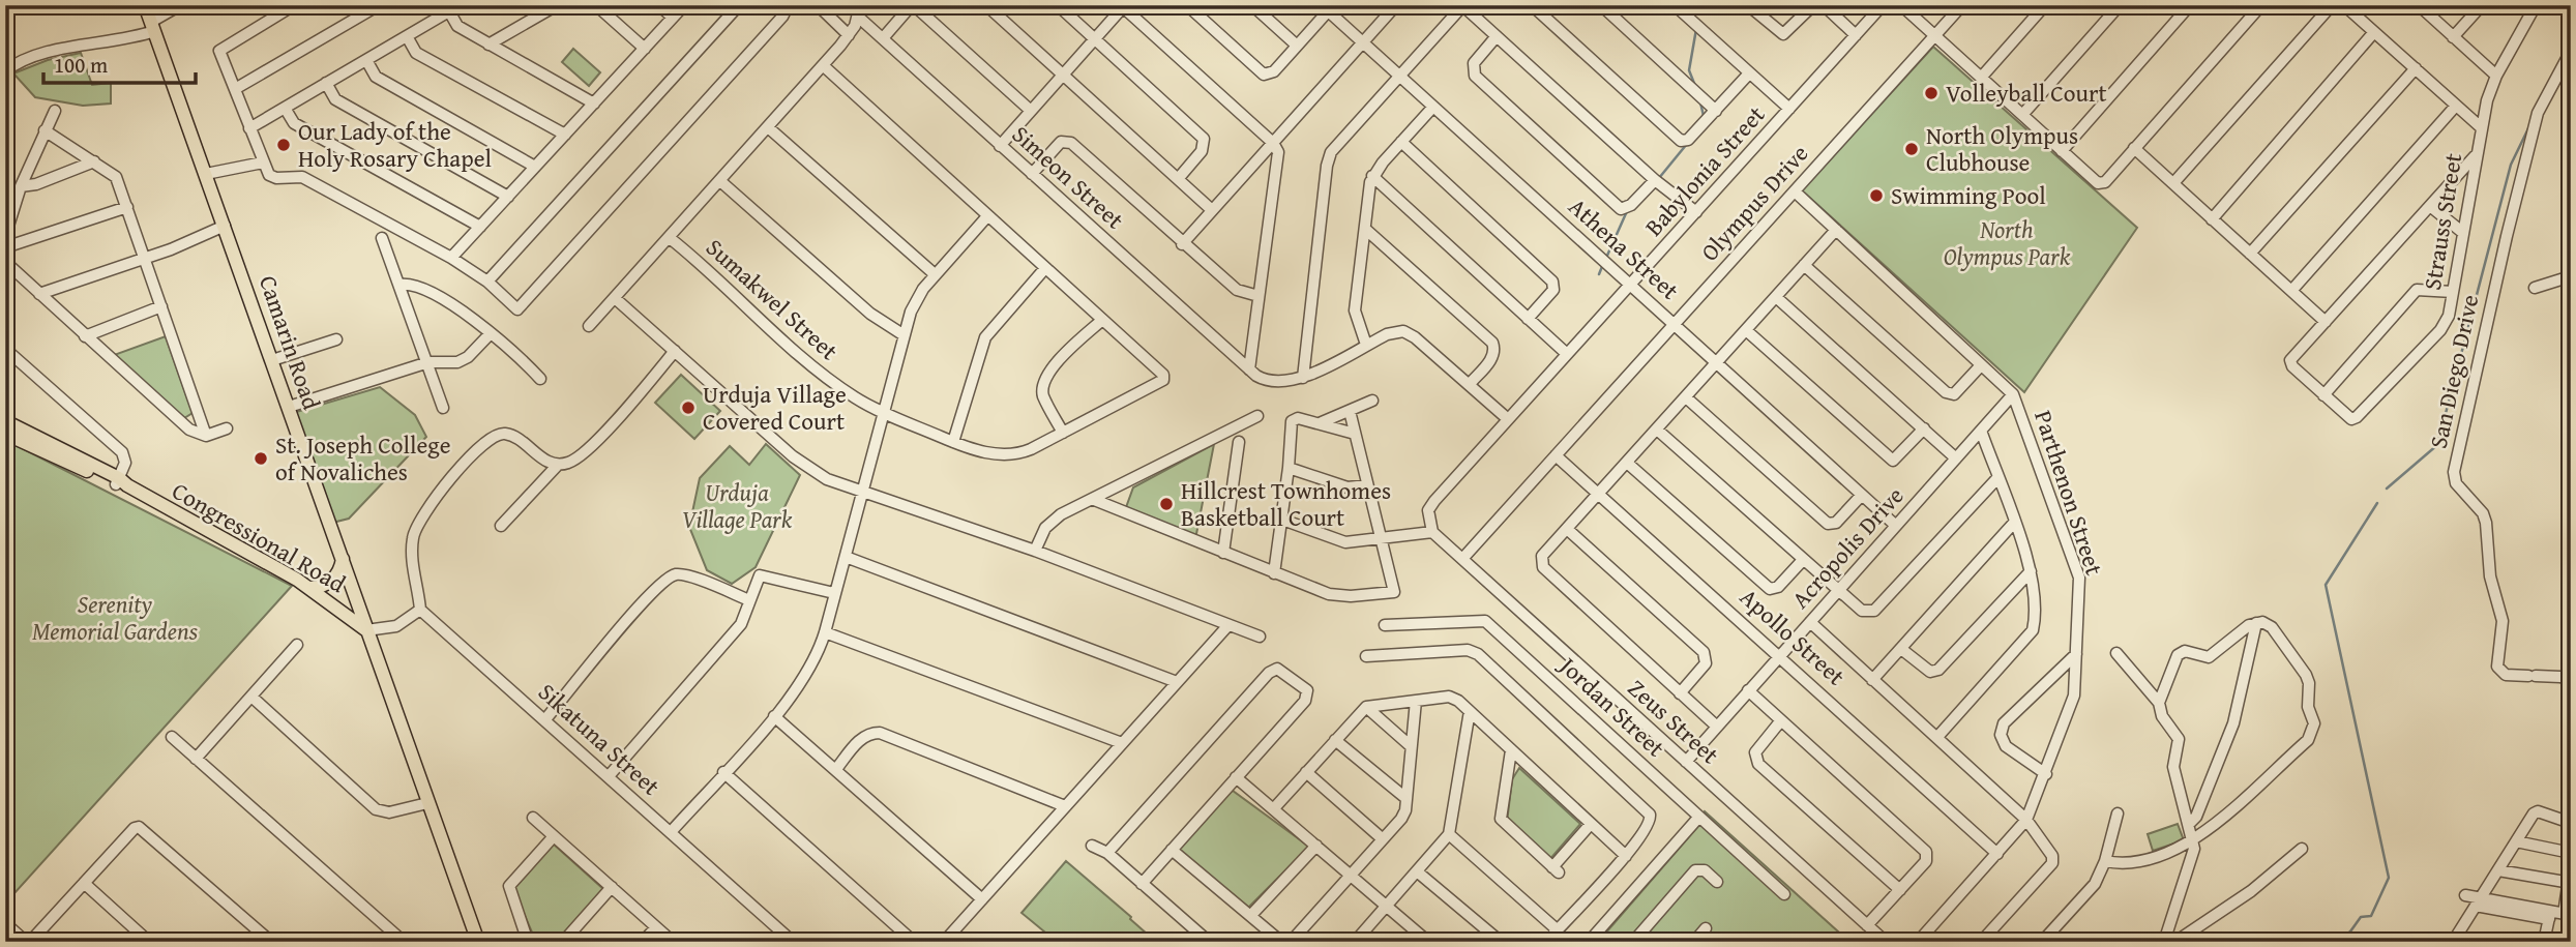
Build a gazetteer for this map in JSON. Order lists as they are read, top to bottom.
{
  "streets": {
    "main road": ["Camarin Road", "Congressional Road"],
    "street": [
      "Babylonia Street",
      "Simeon Street",
      "Olympus Drive",
      "Strauss Street",
      "Athena Street",
      "Sumakwel Street",
      "San Diego Drive",
      "Parthenon Street",
      "Acropolis Drive",
      "Apollo Street",
      "Jordan Street",
      "Zeus Street",
      "Sikatuna Street"
    ]
  },
  "crossings": [
    ["Babylonia Street", "Athena Street"],
    ["Babylonia Street", "Zeus Street"],
    ["Olympus Drive", "Athena Street"],
    ["Olympus Drive", "Parthenon Street"],
    ["Olympus Drive", "Apollo Street"],
    ["Olympus Drive", "Zeus Street"],
    ["Athena Street", "Acropolis Drive"],
    ["Camarin Road", "Congressional Road"],
    ["Parthenon Street", "Acropolis Drive"],
    ["Parthenon Street", "Apollo Street"],
    ["Acropolis Drive", "Apollo Street"],
    ["Acropolis Drive", "Zeus Street"]
  ],
  "parks": ["North Olympus Park", "Urduja Village Park", "Serenity Memorial Gardens"],
  "places": [
    "Volleyball Court",
    "Our Lady of the Holy Rosary Chapel",
    "North Olympus Clubhouse",
    "Swimming Pool",
    "Urduja Village Covered Court",
    "St. Joseph College of Novaliches",
    "Hillcrest Townhomes Basketball Court"
  ],
  "scale_bar": "100 m"
}
